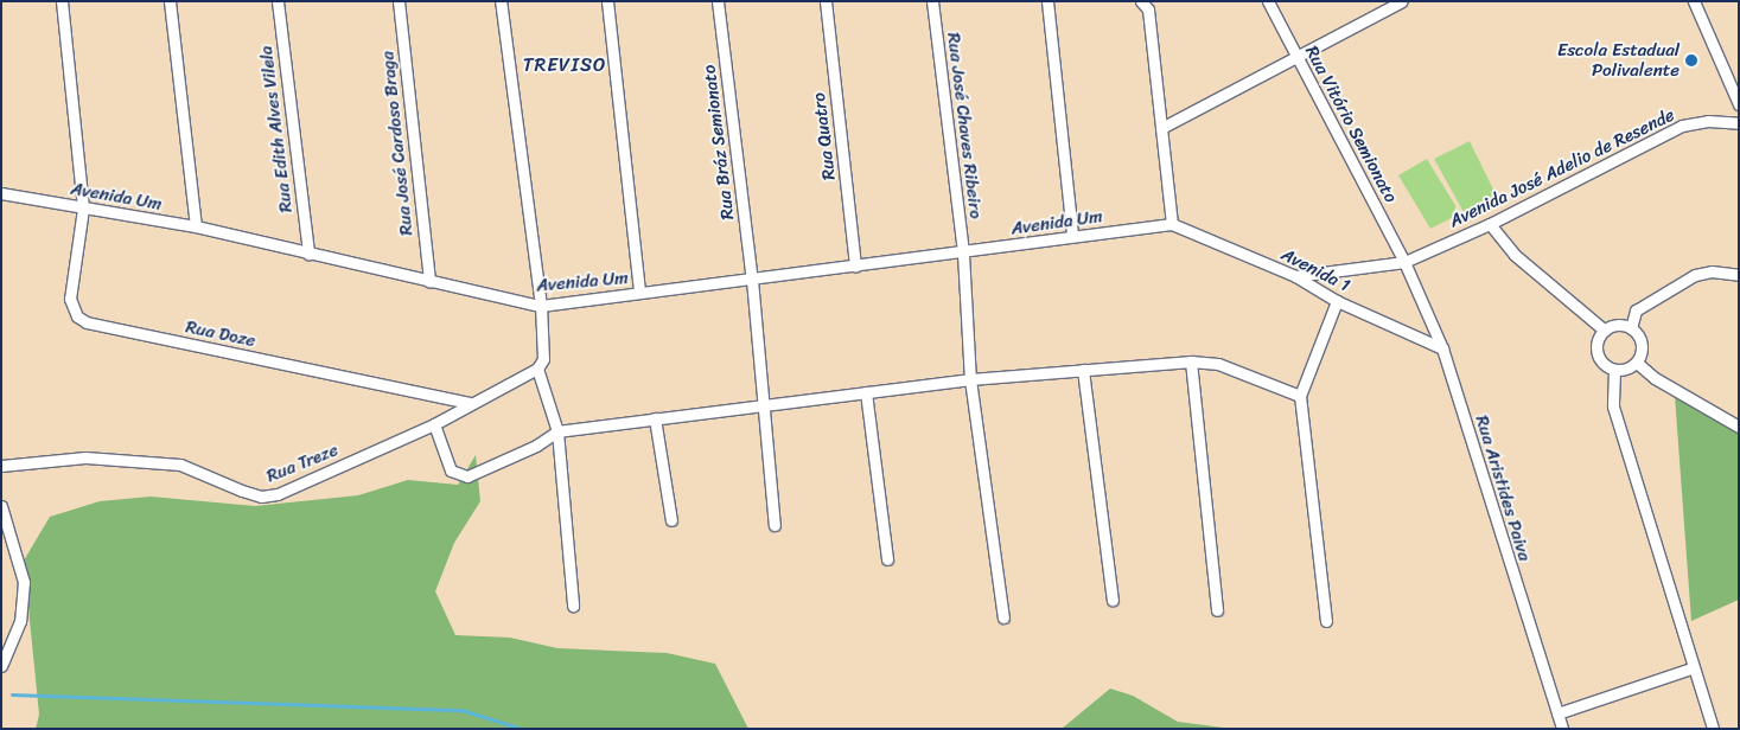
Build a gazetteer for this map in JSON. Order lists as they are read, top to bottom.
{
  "streets": {
    "street": [
      "Rua Vitório Semionato",
      "Rua José Chaves Ribeiro",
      "Rua Edith Alves Vilela",
      "Rua Quatro",
      "Rua Bráz Semionato",
      "Rua José Cardoso Braga",
      "Avenida José Adelio de Resende",
      "Avenida Um",
      "Avenida 1",
      "Rua Doze",
      "Rua Treze",
      "Rua Aristides Paiva"
    ]
  },
  "crossings": [
    ["Rua Vitório Semionato", "Avenida José Adelio de Resende"],
    ["Rua Vitório Semionato", "Rua Aristides Paiva"],
    ["Rua José Chaves Ribeiro", "Avenida Um"],
    ["Rua Edith Alves Vilela", "Avenida Um"],
    ["Rua Quatro", "Avenida Um"],
    ["Rua Bráz Semionato", "Avenida Um"],
    ["Rua José Cardoso Braga", "Avenida Um"],
    ["Avenida José Adelio de Resende", "Avenida 1"],
    ["Avenida José Adelio de Resende", "Rua Aristides Paiva"],
    ["Avenida Um", "Avenida 1"],
    ["Avenida Um", "Rua Doze"],
    ["Avenida 1", "Rua Aristides Paiva"],
    ["Rua Doze", "Rua Treze"]
  ],
  "districts": ["TREVISO"],
  "places": ["Escola Estadual Polivalente"]
}
